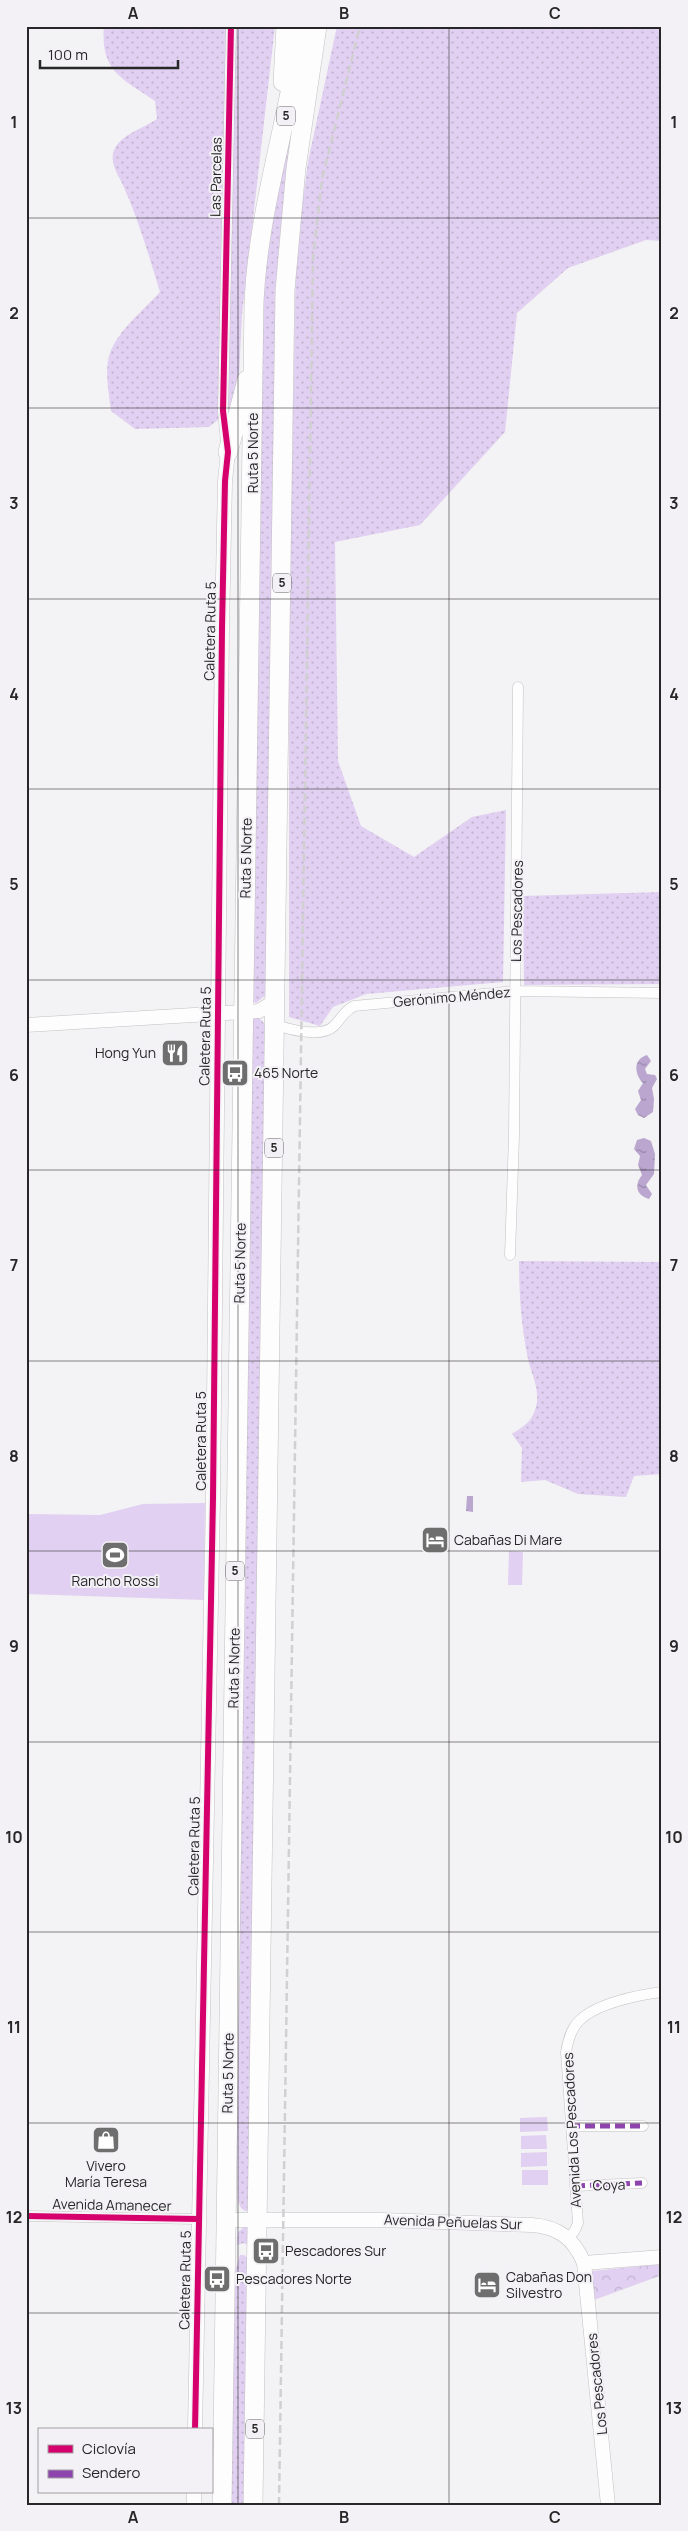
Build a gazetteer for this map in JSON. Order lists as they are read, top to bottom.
{
  "streets": {
    "highway": ["5", "Ruta 5 Norte"],
    "street": [
      "Las Parcelas",
      "Caletera Ruta 5",
      "Los Pescadores",
      "Gerónimo Méndez",
      "Avenida Los Pescadores",
      "Coya",
      "Avenida Amanecer",
      "Avenida Peñuelas Sur"
    ]
  },
  "crossings": [
    ["5", "Gerónimo Méndez"],
    ["5", "Avenida Peñuelas Sur"],
    ["Las Parcelas", "Caletera Ruta 5"],
    ["Ruta 5 Norte", "Gerónimo Méndez"],
    ["Ruta 5 Norte", "Avenida Peñuelas Sur"],
    ["Caletera Ruta 5", "Avenida Amanecer"],
    ["Los Pescadores", "Gerónimo Méndez"],
    ["Los Pescadores", "Avenida Peñuelas Sur"],
    ["Avenida Los Pescadores", "Coya"],
    ["Avenida Los Pescadores", "Avenida Peñuelas Sur"]
  ],
  "places": {
    "restaurant": ["Hong Yun"],
    "bus stop": ["465 Norte", "Pescadores Sur", "Pescadores Norte"],
    "hotel": ["Cabañas Di Mare", "Cabañas Don Silvestro"],
    "sports": ["Rancho Rossi"],
    "shop": ["Vivero María Teresa"]
  },
  "legend": ["Ciclovía", "Sendero"],
  "scale_bar": "100 m",
  "grid": {
    "columns": ["A", "B", "C"],
    "rows": [
      "1",
      "2",
      "3",
      "4",
      "5",
      "6",
      "7",
      "8",
      "9",
      "10",
      "11",
      "12",
      "13"
    ]
  }
}
